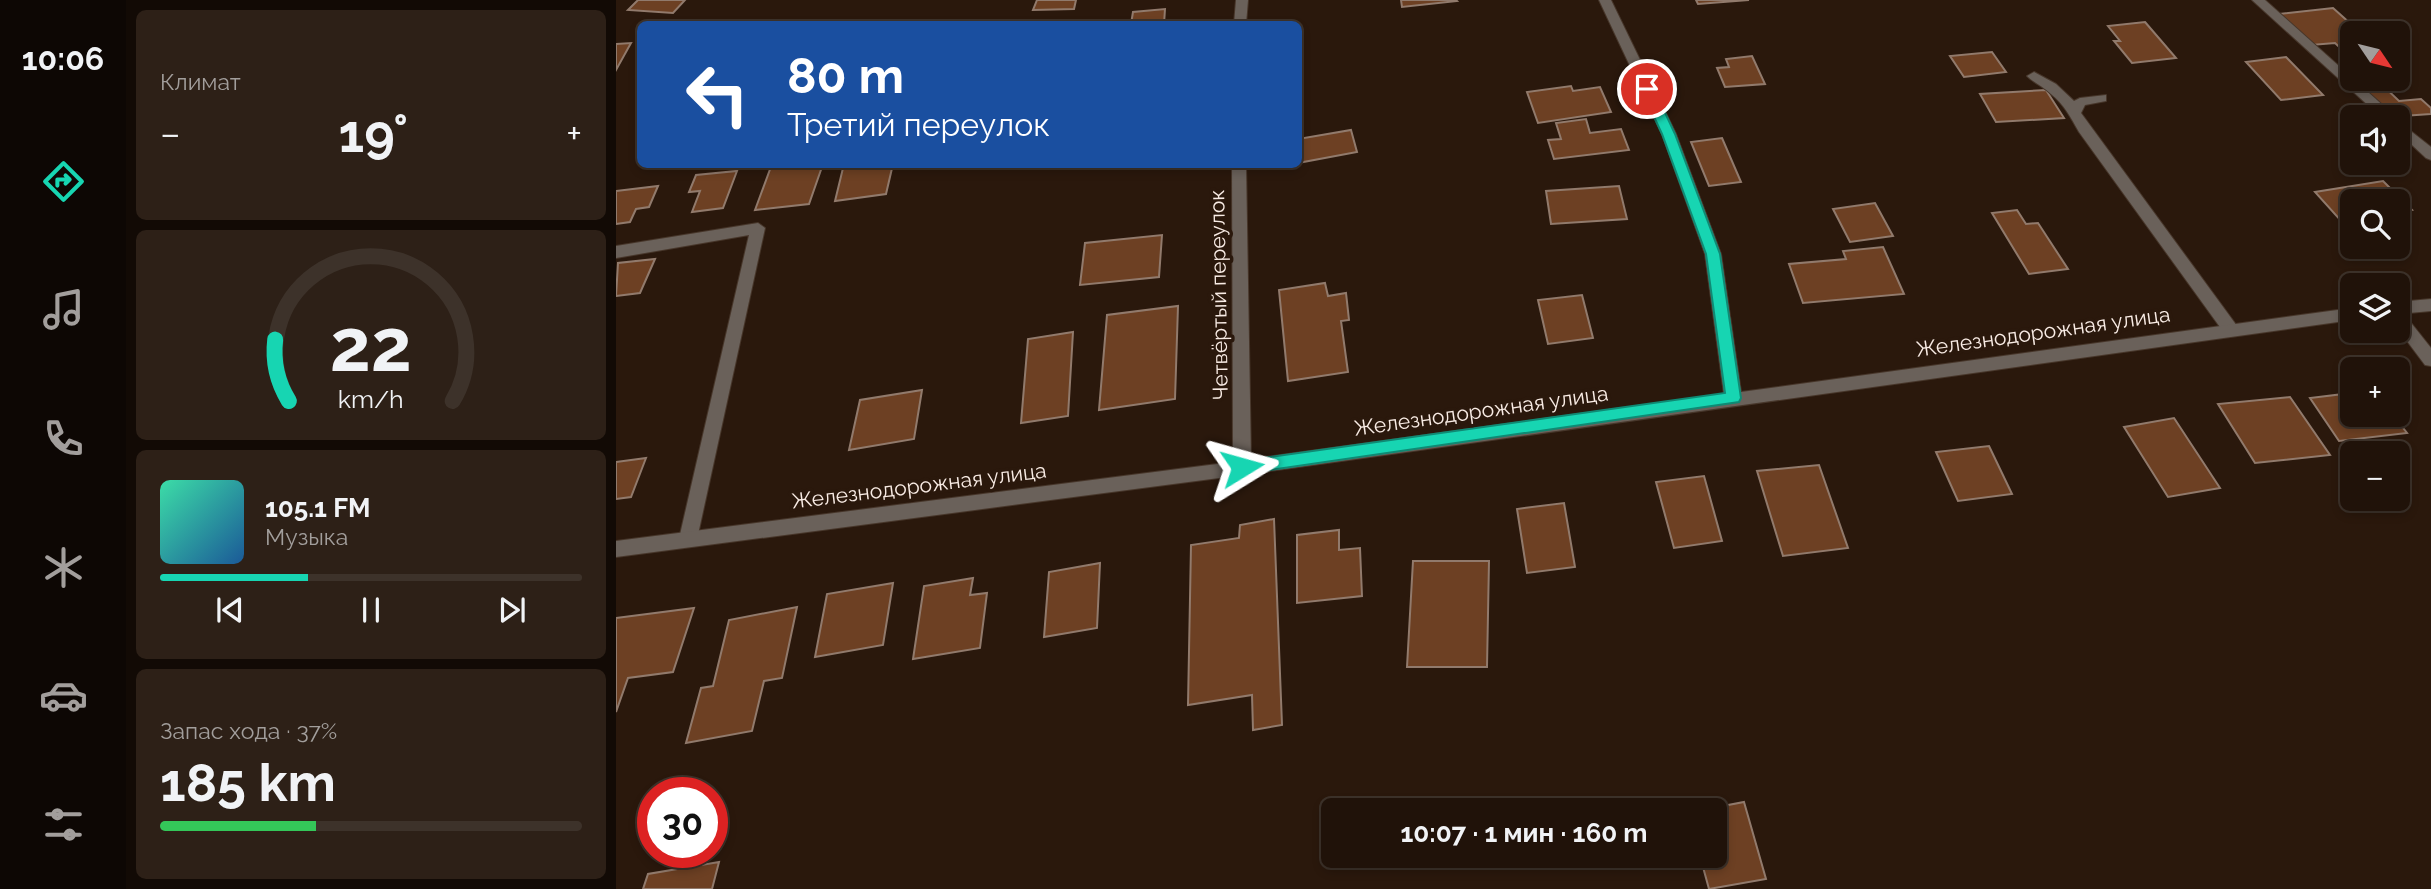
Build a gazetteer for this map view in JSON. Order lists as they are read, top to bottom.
{
  "streets": {
    "street": ["Четвёртый переулок", "Железнодорожная улица"]
  },
  "crossings": [
    ["Четвёртый переулок", "Железнодорожная улица"]
  ],
  "north": "bottom right",
  "page": {
    "tabs": "10:06",
    "tile": [
      "Климат",
      ["Запас хода · 37%", "185 km"]
    ],
    "map_buttons": ["+", "−"],
    "turn": ["80 m", "Третий переулок"],
    "heat": ["−", "19°", "+"],
    "song": ["105.1 FM", "Музыка"],
    "limit": "30",
    "trip": "10:07 · 1 мин · 160 m",
    "gauge": ["22", "km/h"]
  }
}
